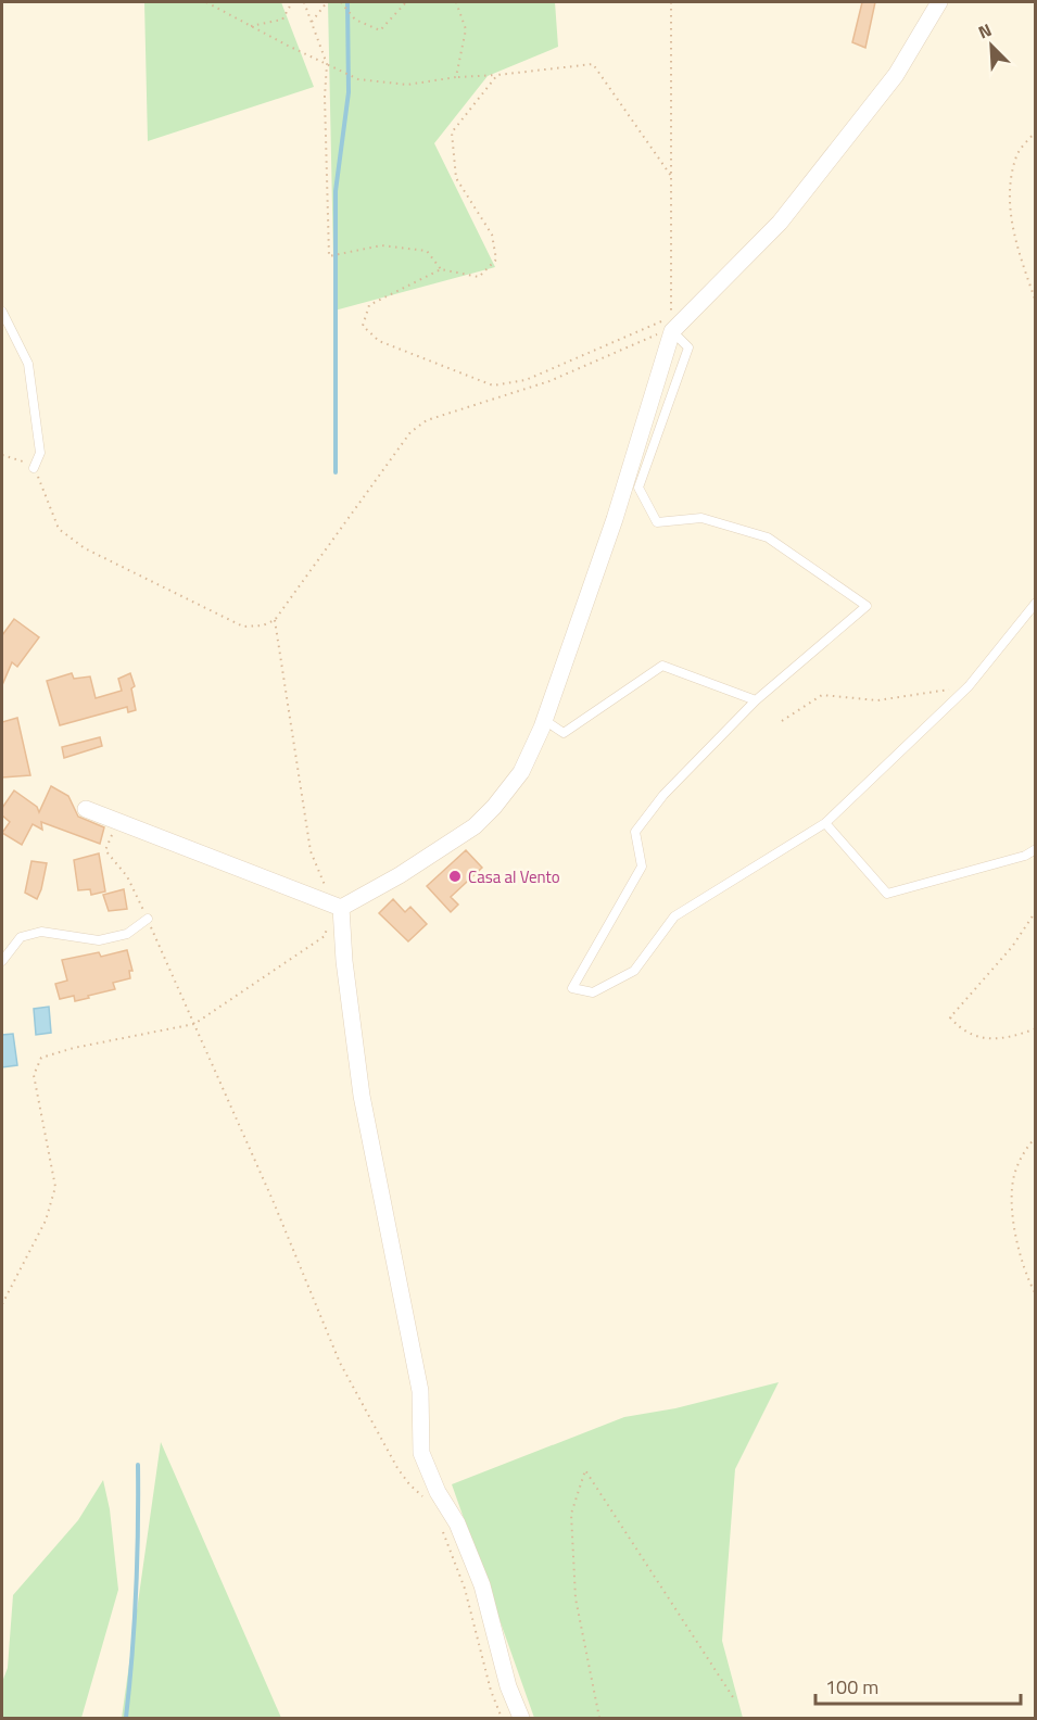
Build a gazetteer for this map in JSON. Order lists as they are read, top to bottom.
{
  "places": ["Casa al Vento"],
  "scale_bar": "100 m",
  "north": "top left"
}
